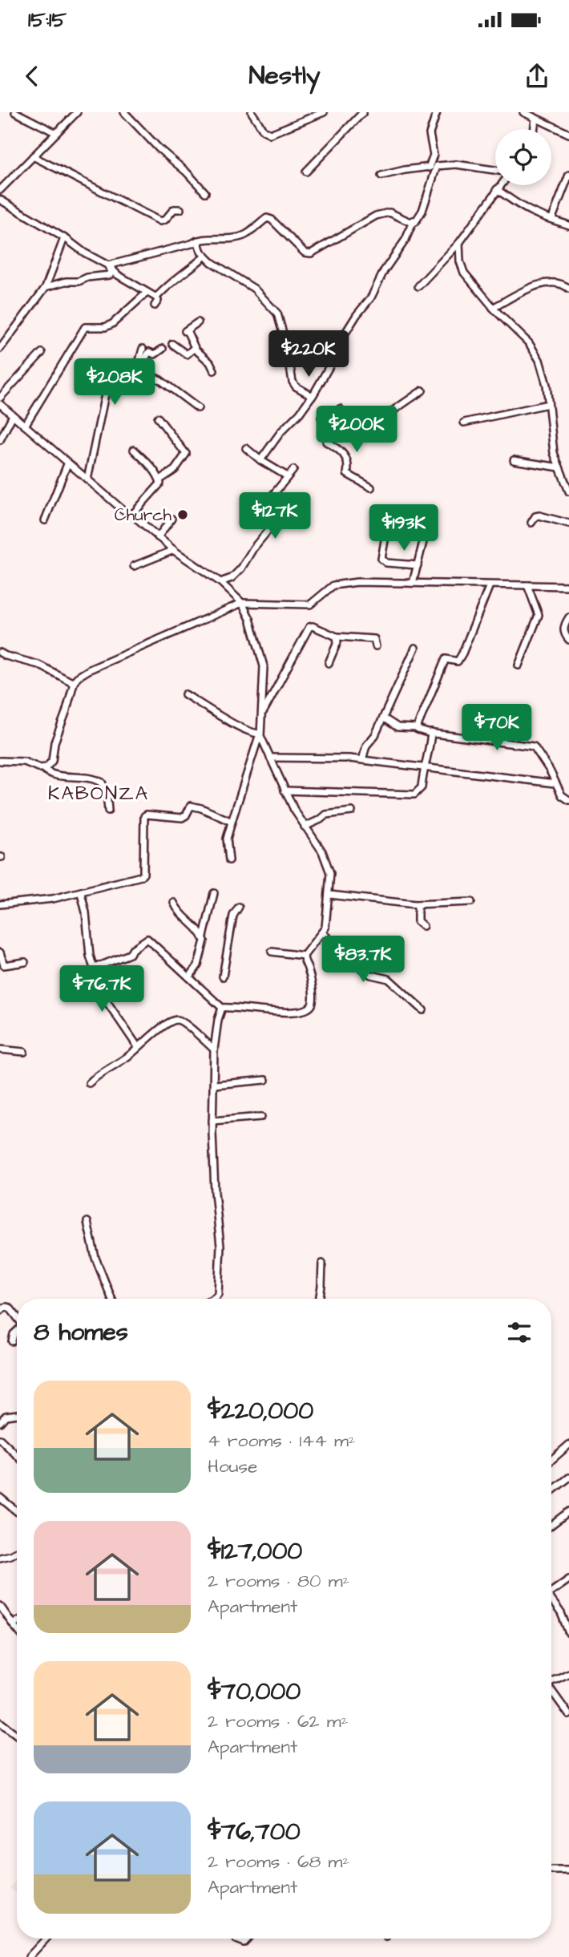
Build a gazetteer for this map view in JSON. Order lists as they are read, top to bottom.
{
  "districts": ["KABONZA"],
  "places": ["Church"],
  "page": {
    "status": "15:15",
    "header": "Nestly",
    "price": [
      "$220K",
      "$208K",
      "$200K",
      "$127K",
      "$193K",
      "$70K",
      "$83.7K",
      "$76.7K"
    ],
    "heading": "8 homes",
    "list": [
      {
        "name": "$220,000",
        "note": "4 rooms · 144 m² · House"
      },
      {
        "name": "$127,000",
        "note": "2 rooms · 80 m² · Apartment"
      },
      {
        "name": "$70,000",
        "note": "2 rooms · 62 m² · Apartment"
      },
      {
        "name": "$76,700",
        "note": "2 rooms · 68 m² · Apartment"
      }
    ]
  }
}
